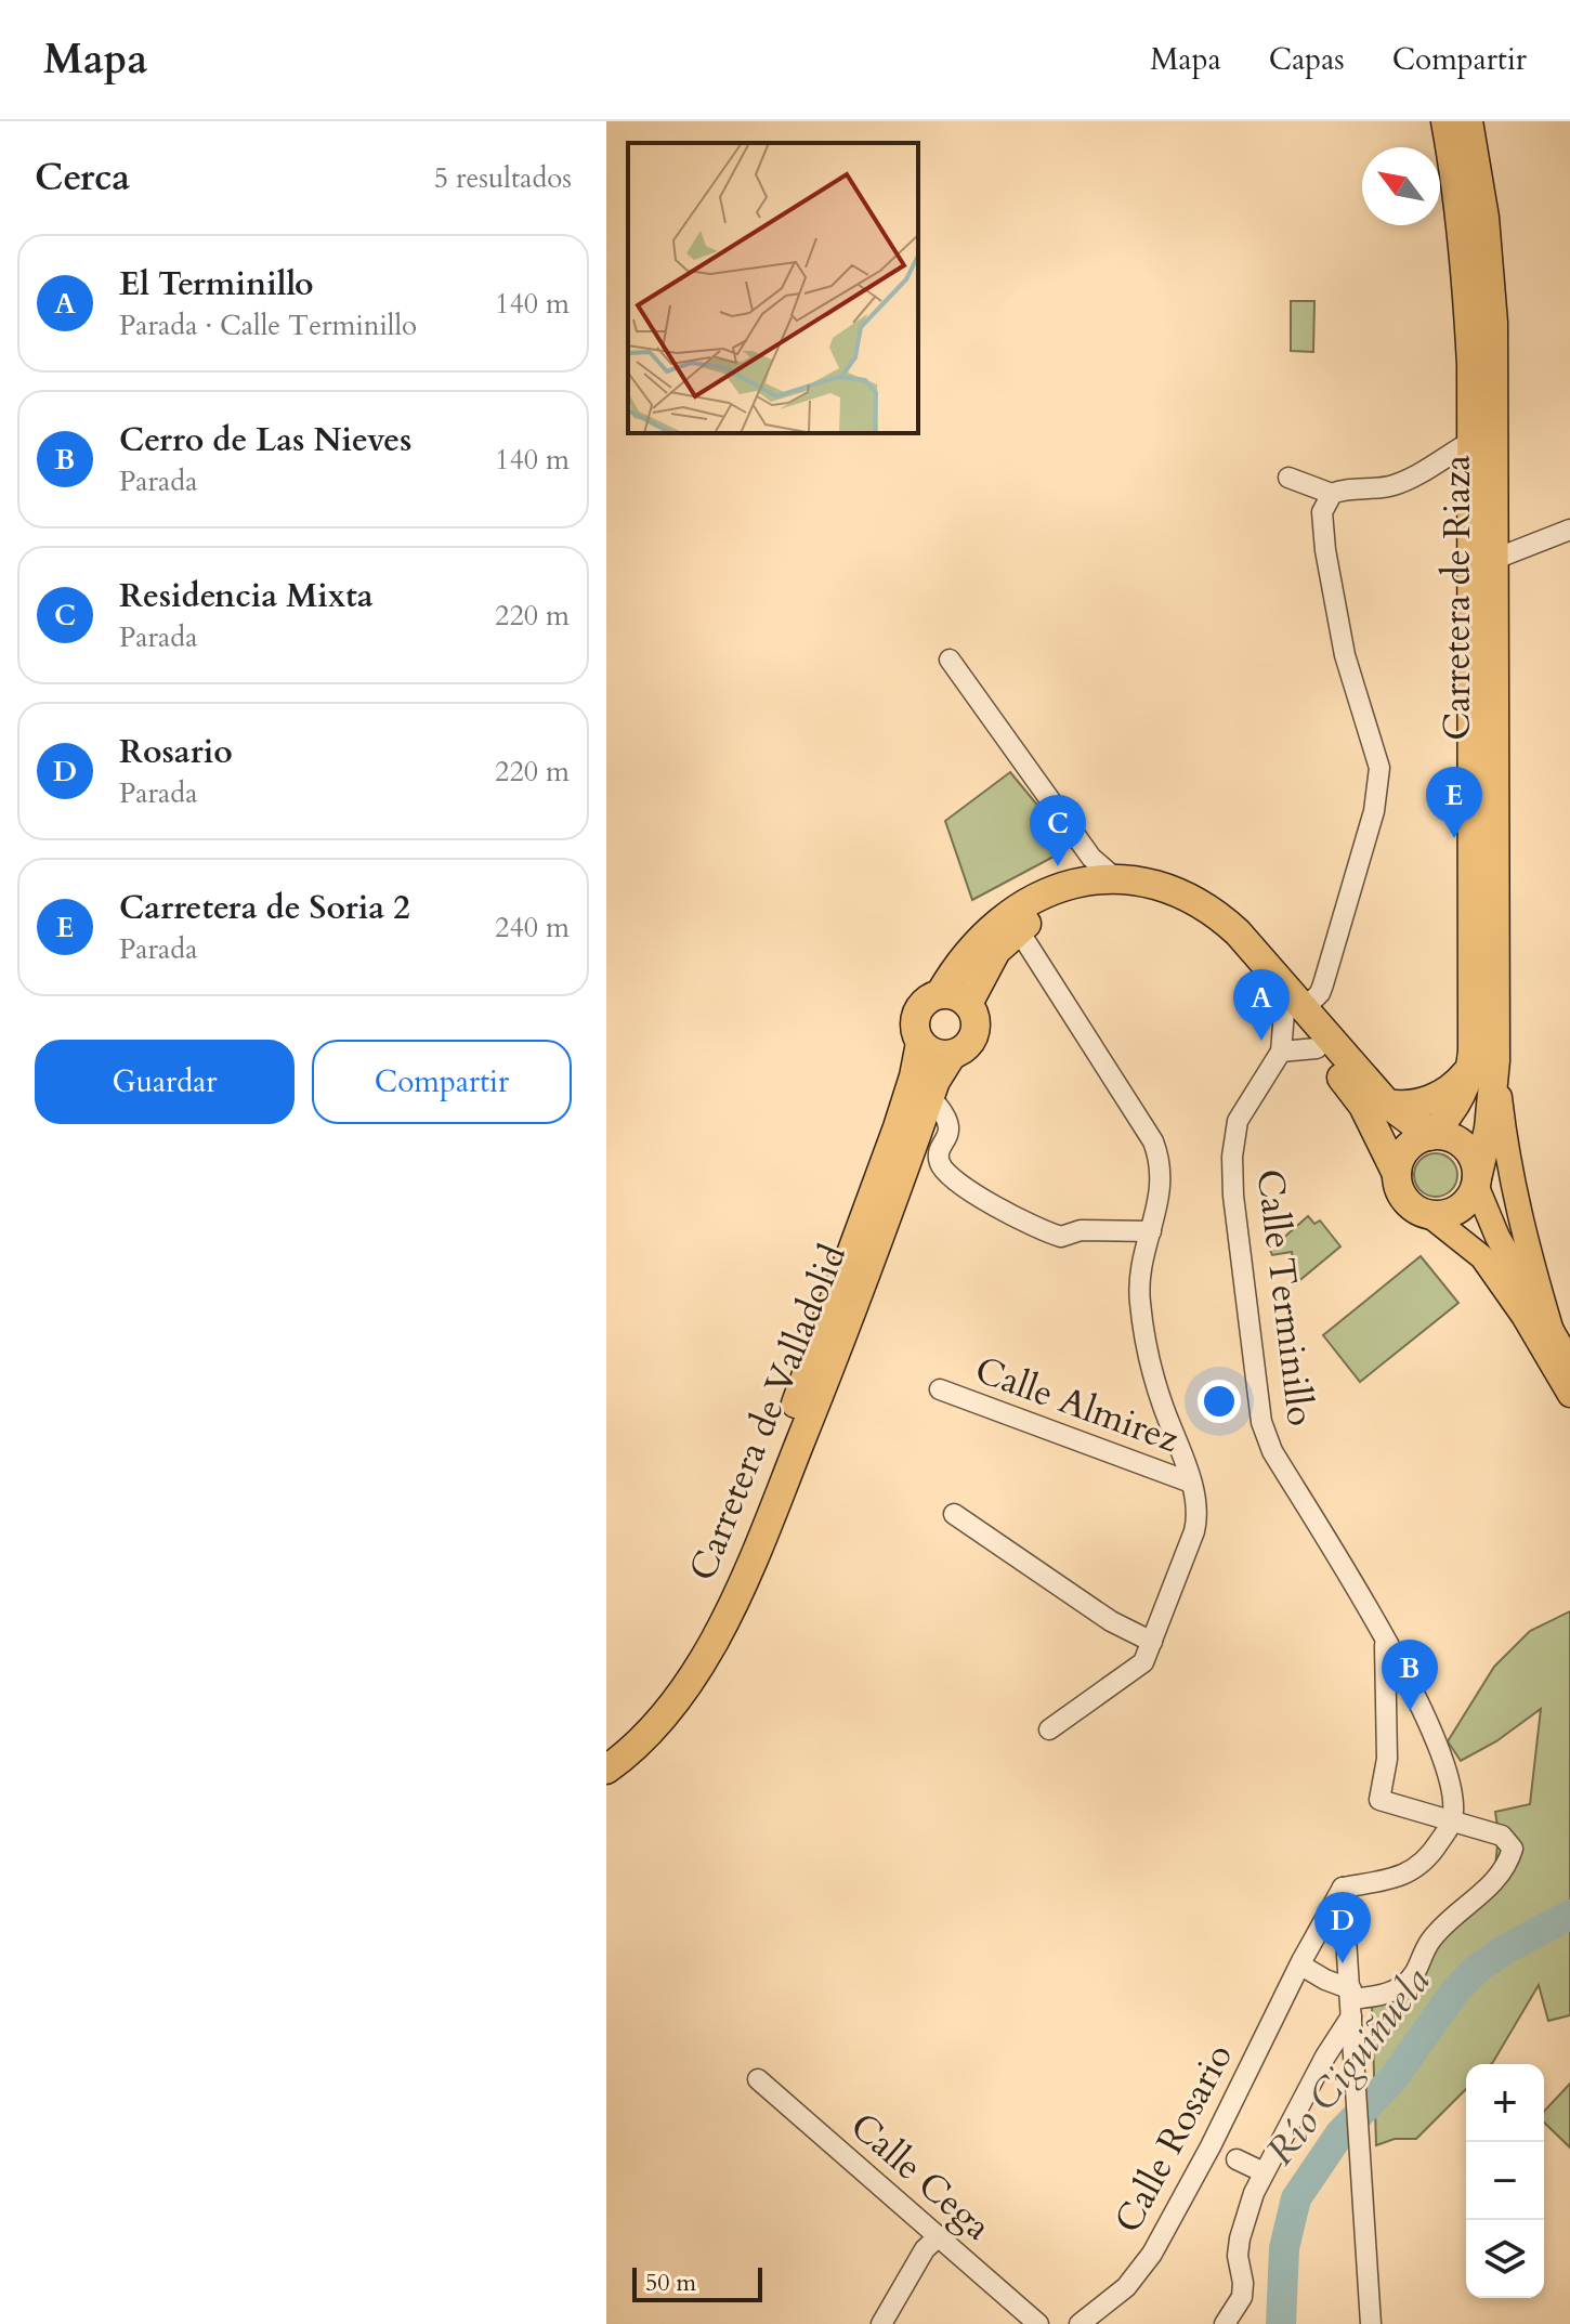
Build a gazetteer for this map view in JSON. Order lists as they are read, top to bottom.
{
  "streets": {
    "highway": ["Carretera de Riaza", "Carretera de Valladolid"],
    "street": [
      "Calle Terminillo",
      "Calle Almirez",
      "Calle Rosario",
      "Calle Cega"
    ]
  },
  "water": ["Río Ciguiñuela"],
  "scale_bar": "50 m",
  "north": "top left",
  "page": {
    "header": "Mapa",
    "nav": ["Mapa", "Capas", "Compartir"],
    "heading": ["Cerca", "5 resultados"],
    "list": [
      {
        "mark": "A",
        "name": "El Terminillo",
        "note": "Parada · Calle Terminillo",
        "value": "140 m"
      },
      {
        "mark": "B",
        "name": "Cerro de Las Nieves",
        "note": "Parada",
        "value": "140 m"
      },
      {
        "mark": "C",
        "name": "Residencia Mixta",
        "note": "Parada",
        "value": "220 m"
      },
      {
        "mark": "D",
        "name": "Rosario",
        "note": "Parada",
        "value": "220 m"
      },
      {
        "mark": "E",
        "name": "Carretera de Soria 2",
        "note": "Parada",
        "value": "240 m"
      }
    ],
    "pins": [
      "E",
      "C",
      "A",
      "B",
      "D"
    ],
    "buttons": ["Guardar", "Compartir"],
    "map_buttons": ["+", "−"],
    "scale": "50 m"
  }
}
